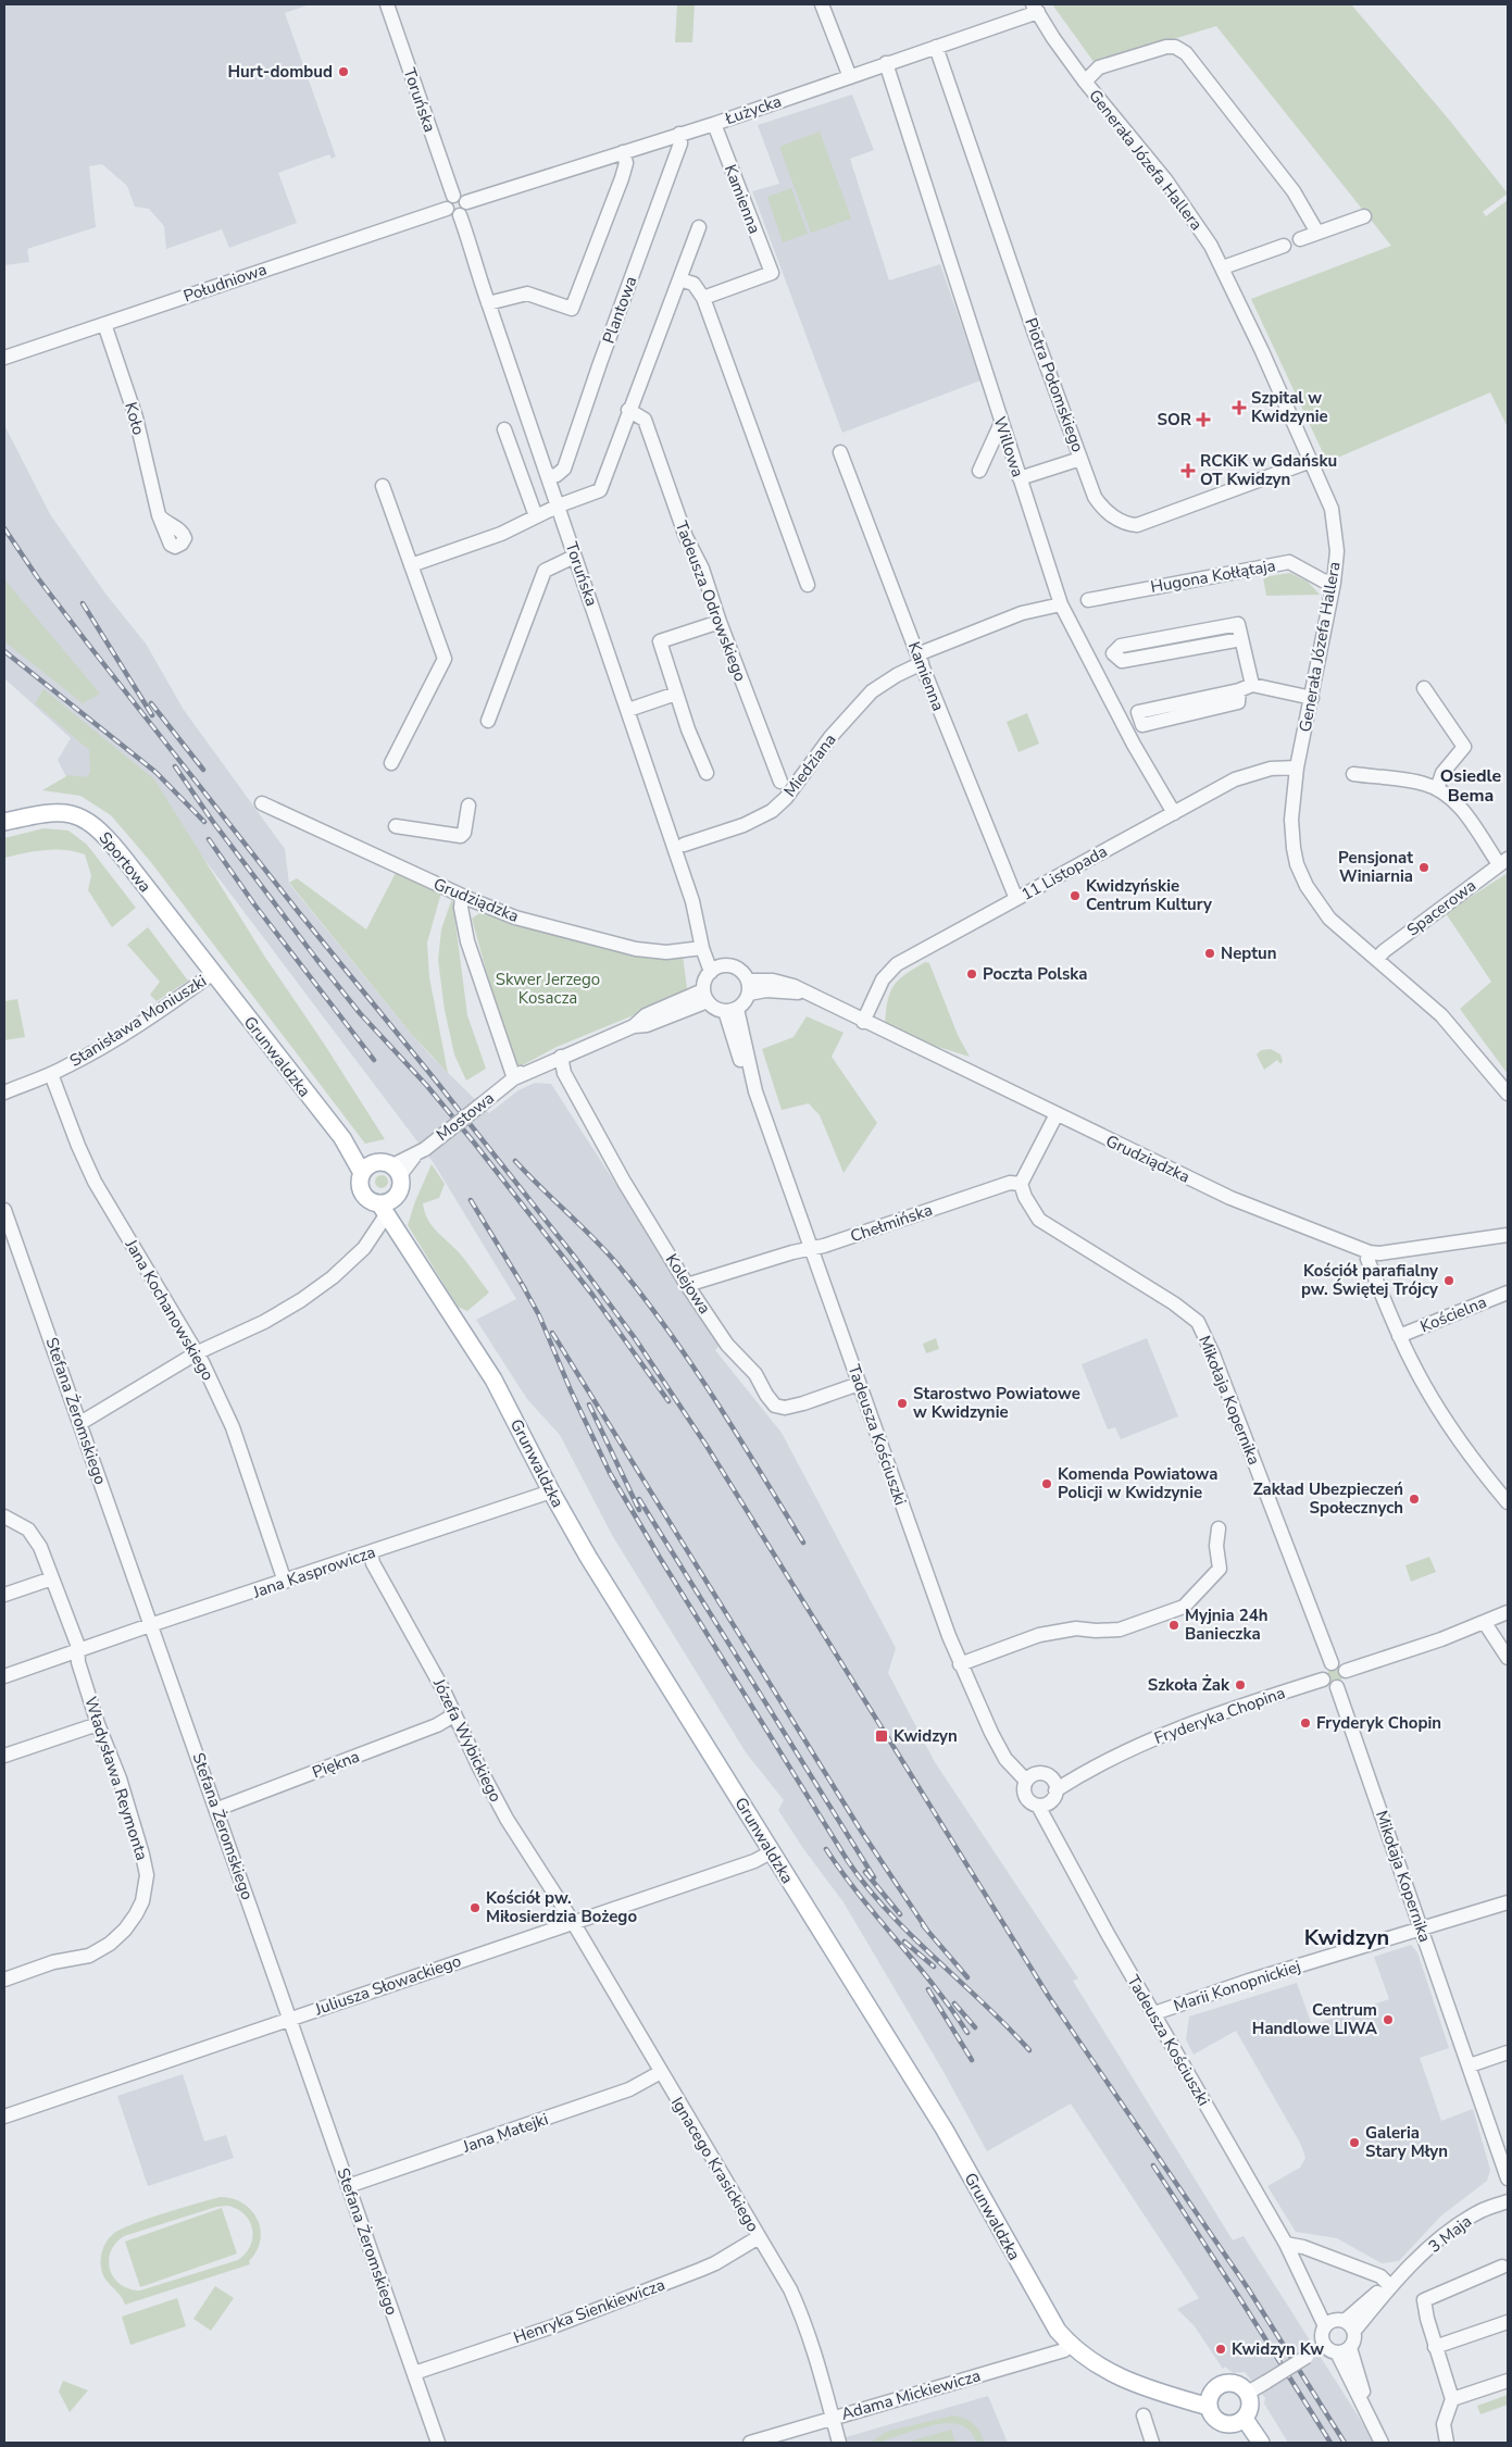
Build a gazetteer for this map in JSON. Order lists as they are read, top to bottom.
{
  "streets": {
    "main road": ["Sportowa", "Grunwaldzka"],
    "street": [
      "Toruńska",
      "Łużycka",
      "Generała Józefa Hallera",
      "Kamienna",
      "Południowa",
      "Plantowa",
      "Piotra Połomskiego",
      "Koło",
      "Willowa",
      "Hugona Kołłątaja",
      "Tadeusza Odrowskiego",
      "Miedziana",
      "11 Listopada",
      "Grudziądzka",
      "Spacerowa",
      "Stanisława Moniuszki",
      "Mostowa",
      "Chełmińska",
      "Kolejowa",
      "Jana Kochanowskiego",
      "Kościelna",
      "Mikołaja Kopernika",
      "Stefana Żeromskiego",
      "Tadeusza Kościuszki",
      "Jana Kasprowicza",
      "Fryderyka Chopina",
      "Józefa Wybickiego",
      "Piękna",
      "Władysława Reymonta",
      "Juliusza Słowackiego",
      "Marii Konopnickiej",
      "Jana Matejki",
      "Ignacego Krasickiego",
      "3 Maja",
      "Henryka Sienkiewicza",
      "Adama Mickiewicza"
    ]
  },
  "crossings": [
    ["Toruńska", "Łużycka"],
    ["Toruńska", "Południowa"],
    ["Toruńska", "Plantowa"],
    ["Toruńska", "Grudziądzka"],
    ["Toruńska", "Mostowa"],
    ["Toruńska", "Tadeusza Kościuszki"],
    ["Łużycka", "Generała Józefa Hallera"],
    ["Łużycka", "Kamienna"],
    ["Łużycka", "Południowa"],
    ["Łużycka", "Plantowa"],
    ["Łużycka", "Piotra Połomskiego"],
    ["Łużycka", "Willowa"],
    ["Generała Józefa Hallera", "Piotra Połomskiego"],
    ["Generała Józefa Hallera", "Hugona Kołłątaja"],
    ["Generała Józefa Hallera", "11 Listopada"],
    ["Generała Józefa Hallera", "Spacerowa"],
    ["Kamienna", "Miedziana"],
    ["Kamienna", "11 Listopada"],
    ["Południowa", "Koło"],
    ["Willowa", "11 Listopada"],
    ["Sportowa", "Stanisława Moniuszki"],
    ["Sportowa", "Grunwaldzka"],
    ["11 Listopada", "Grudziądzka"],
    ["Grudziądzka", "Mostowa"],
    ["Grudziądzka", "Tadeusza Kościuszki"],
    ["Stanisława Moniuszki", "Grunwaldzka"],
    ["Stanisława Moniuszki", "Jana Kochanowskiego"],
    ["Grunwaldzka", "Mostowa"],
    ["Grunwaldzka", "Jana Kasprowicza"],
    ["Grunwaldzka", "Juliusza Słowackiego"],
    ["Grunwaldzka", "Adama Mickiewicza"],
    ["Mostowa", "Kolejowa"],
    ["Mostowa", "Tadeusza Kościuszki"],
    ["Chełmińska", "Kolejowa"],
    ["Chełmińska", "Mikołaja Kopernika"],
    ["Chełmińska", "Tadeusza Kościuszki"],
    ["Kolejowa", "Tadeusza Kościuszki"],
    ["Jana Kochanowskiego", "Jana Kasprowicza"],
    ["Mikołaja Kopernika", "Fryderyka Chopina"],
    ["Mikołaja Kopernika", "Marii Konopnickiej"],
    ["Stefana Żeromskiego", "Jana Kasprowicza"],
    ["Stefana Żeromskiego", "Piękna"],
    ["Stefana Żeromskiego", "Juliusza Słowackiego"],
    ["Stefana Żeromskiego", "Jana Matejki"],
    ["Stefana Żeromskiego", "Henryka Sienkiewicza"],
    ["Tadeusza Kościuszki", "Fryderyka Chopina"],
    ["Tadeusza Kościuszki", "Marii Konopnickiej"],
    ["Tadeusza Kościuszki", "3 Maja"],
    ["Jana Kasprowicza", "Józefa Wybickiego"],
    ["Jana Kasprowicza", "Władysława Reymonta"],
    ["Józefa Wybickiego", "Piękna"],
    ["Józefa Wybickiego", "Juliusza Słowackiego"],
    ["Józefa Wybickiego", "Ignacego Krasickiego"],
    ["Juliusza Słowackiego", "Ignacego Krasickiego"],
    ["Jana Matejki", "Ignacego Krasickiego"],
    ["Ignacego Krasickiego", "Henryka Sienkiewicza"],
    ["Ignacego Krasickiego", "Adama Mickiewicza"]
  ],
  "districts": ["Osiedle Bema", "Kwidzyn"],
  "parks": ["Skwer Jerzego Kosacza"],
  "places": {
    "other": [
      "Hurt-dombud",
      "Pensjonat Winiarnia",
      "Kwidzyńskie Centrum Kultury",
      "Neptun",
      "Poczta Polska",
      "Kościół parafialny pw. Świętej Trójcy",
      "Starostwo Powiatowe w Kwidzynie",
      "Komenda Powiatowa Policji w Kwidzynie",
      "Zakład Ubezpieczeń Społecznych",
      "Myjnia 24h Banieczka",
      "Szkoła Żak",
      "Fryderyk Chopin",
      "Kościół pw. Miłosierdzia Bożego",
      "Centrum Handlowe LIWA",
      "Galeria Stary Młyn",
      "Kwidzyn Kw"
    ],
    "health": ["Szpital w Kwidzynie", "SOR", "RCKiK w Gdańsku OT Kwidzyn"],
    "transit": ["Kwidzyn"]
  }
}
